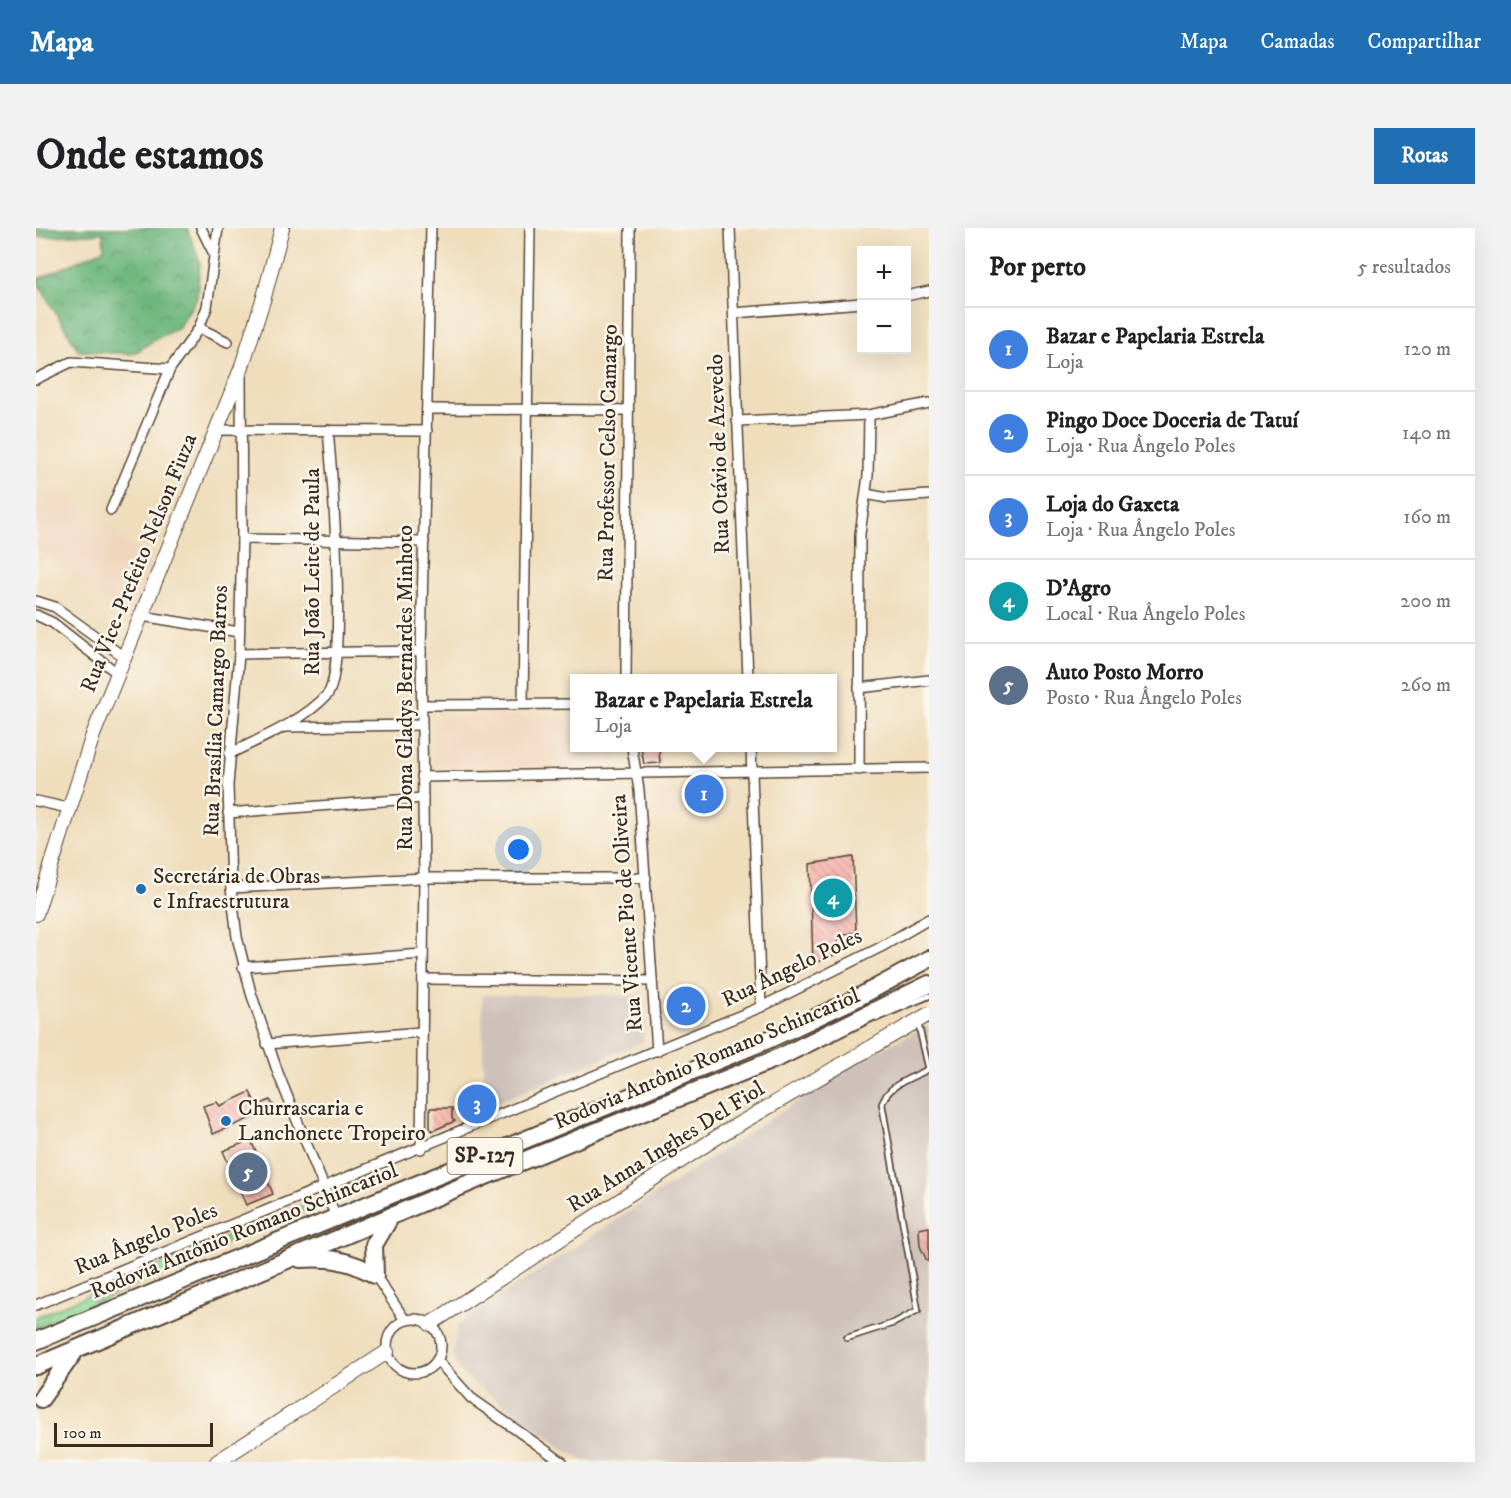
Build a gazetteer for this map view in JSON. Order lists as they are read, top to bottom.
{
  "streets": {
    "highway": ["Rodovia Antônio Romano Schincariol", "SP-127"],
    "street": [
      "Rua Professor Celso Camargo",
      "Rua Otávio de Azevedo",
      "Rua Vice-Prefeito Nelson Fiuza",
      "Rua João Leite de Paula",
      "Rua Dona Gladys Bernardes Minhoto",
      "Rua Brasília Camargo Barros",
      "Rua Vicente Pio de Oliveira",
      "Rua Ângelo Poles",
      "Rua Anna Inghes Del Fiol"
    ]
  },
  "crossings": [
    ["Rua Vice-Prefeito Nelson Fiuza", "Rua Brasília Camargo Barros"],
    ["Rua João Leite de Paula", "Rua Dona Gladys Bernardes Minhoto"],
    ["Rua João Leite de Paula", "Rua Brasília Camargo Barros"],
    ["Rua Dona Gladys Bernardes Minhoto", "Rua Ângelo Poles"],
    ["Rua Brasília Camargo Barros", "Rua Ângelo Poles"],
    ["Rua Brasília Camargo Barros", "Rodovia Antônio Romano Schincariol"],
    ["Rua Vicente Pio de Oliveira", "Rua Ângelo Poles"]
  ],
  "places": ["Secretária de Obras e Infraestrutura", "Churrascaria e Lanchonete Tropeiro"],
  "scale_bar": "100 m",
  "page": {
    "header": "Mapa",
    "nav": ["Mapa", "Camadas", "Compartilhar"],
    "buttons": "Rotas",
    "title": "Onde estamos",
    "heading": ["Por perto", "5 resultados"],
    "map_buttons": ["+", "−"],
    "list": [
      {
        "mark": "1",
        "name": "Bazar e Papelaria Estrela",
        "note": "Loja",
        "value": "120 m"
      },
      {
        "mark": "2",
        "name": "Pingo Doce Doceria de Tatuí",
        "note": "Loja · Rua Ângelo Poles",
        "value": "140 m"
      },
      {
        "mark": "3",
        "name": "Loja do Gaxeta",
        "note": "Loja · Rua Ângelo Poles",
        "value": "160 m"
      },
      {
        "mark": "4",
        "name": "D'Agro",
        "note": "Local · Rua Ângelo Poles",
        "value": "200 m"
      },
      {
        "mark": "5",
        "name": "Auto Posto Morro",
        "note": "Posto · Rua Ângelo Poles",
        "value": "260 m"
      }
    ],
    "popup": ["Bazar e Papelaria Estrela", "Loja"],
    "pins": [
      "1",
      "4",
      "2",
      "3",
      "5"
    ],
    "scale": "100 m"
  }
}
